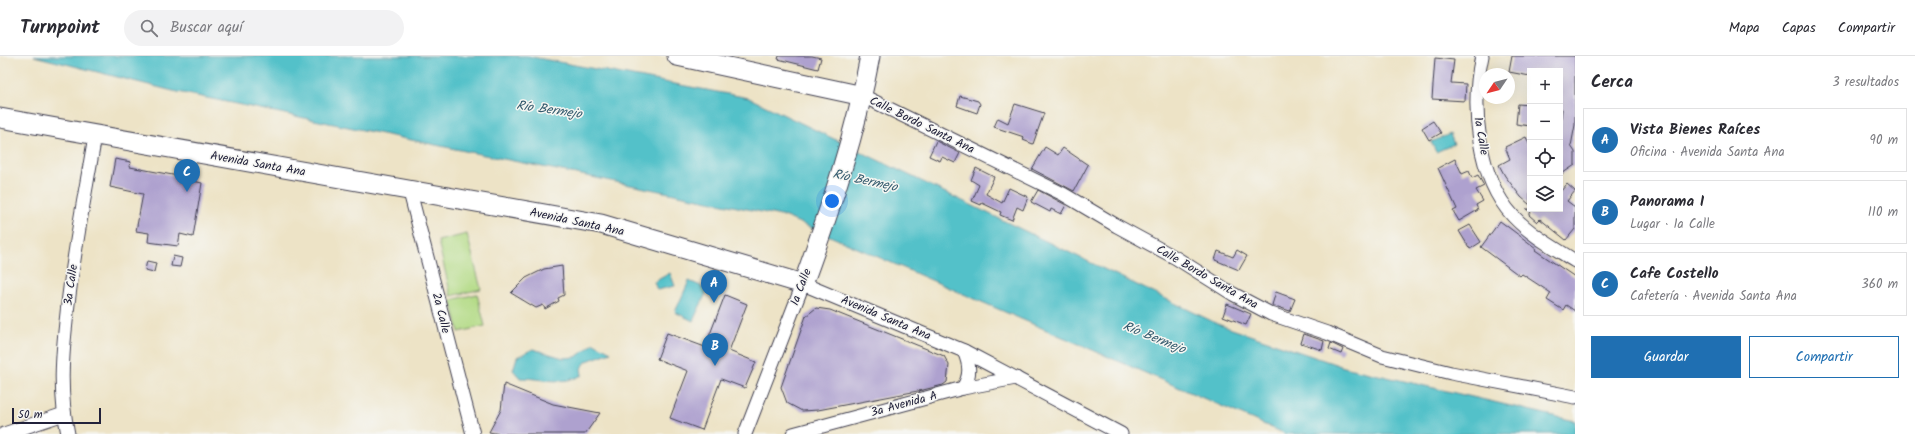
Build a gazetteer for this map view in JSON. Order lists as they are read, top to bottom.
{
  "streets": {
    "main road": ["1a Calle", "Avenida Santa Ana"],
    "street": [
      "Calle Bordo Santa Ana",
      "3a Calle",
      "2a Calle",
      "3a Avenida A"
    ]
  },
  "crossings": [
    ["Calle Bordo Santa Ana", "1a Calle"],
    ["1a Calle", "Avenida Santa Ana"],
    ["Avenida Santa Ana", "3a Calle"],
    ["Avenida Santa Ana", "2a Calle"],
    ["Avenida Santa Ana", "3a Avenida A"]
  ],
  "water": ["Río Bermejo"],
  "scale_bar": "50 m",
  "north": "bottom left",
  "page": {
    "header": "Turnpoint",
    "search": "Buscar aquí",
    "nav": ["Mapa", "Capas", "Compartir"],
    "heading": ["Cerca", "3 resultados"],
    "map_buttons": ["+", "−"],
    "list": [
      {
        "mark": "A",
        "name": "Vista Bienes Raíces",
        "note": "Oficina · Avenida Santa Ana",
        "value": "90 m"
      },
      {
        "mark": "B",
        "name": "Panorama I",
        "note": "Lugar · 1a Calle",
        "value": "110 m"
      },
      {
        "mark": "C",
        "name": "Cafe Costello",
        "note": "Cafetería · Avenida Santa Ana",
        "value": "360 m"
      }
    ],
    "pins": ["C", "A", "B"],
    "buttons": ["Guardar", "Compartir"],
    "scale": "50 m"
  }
}
